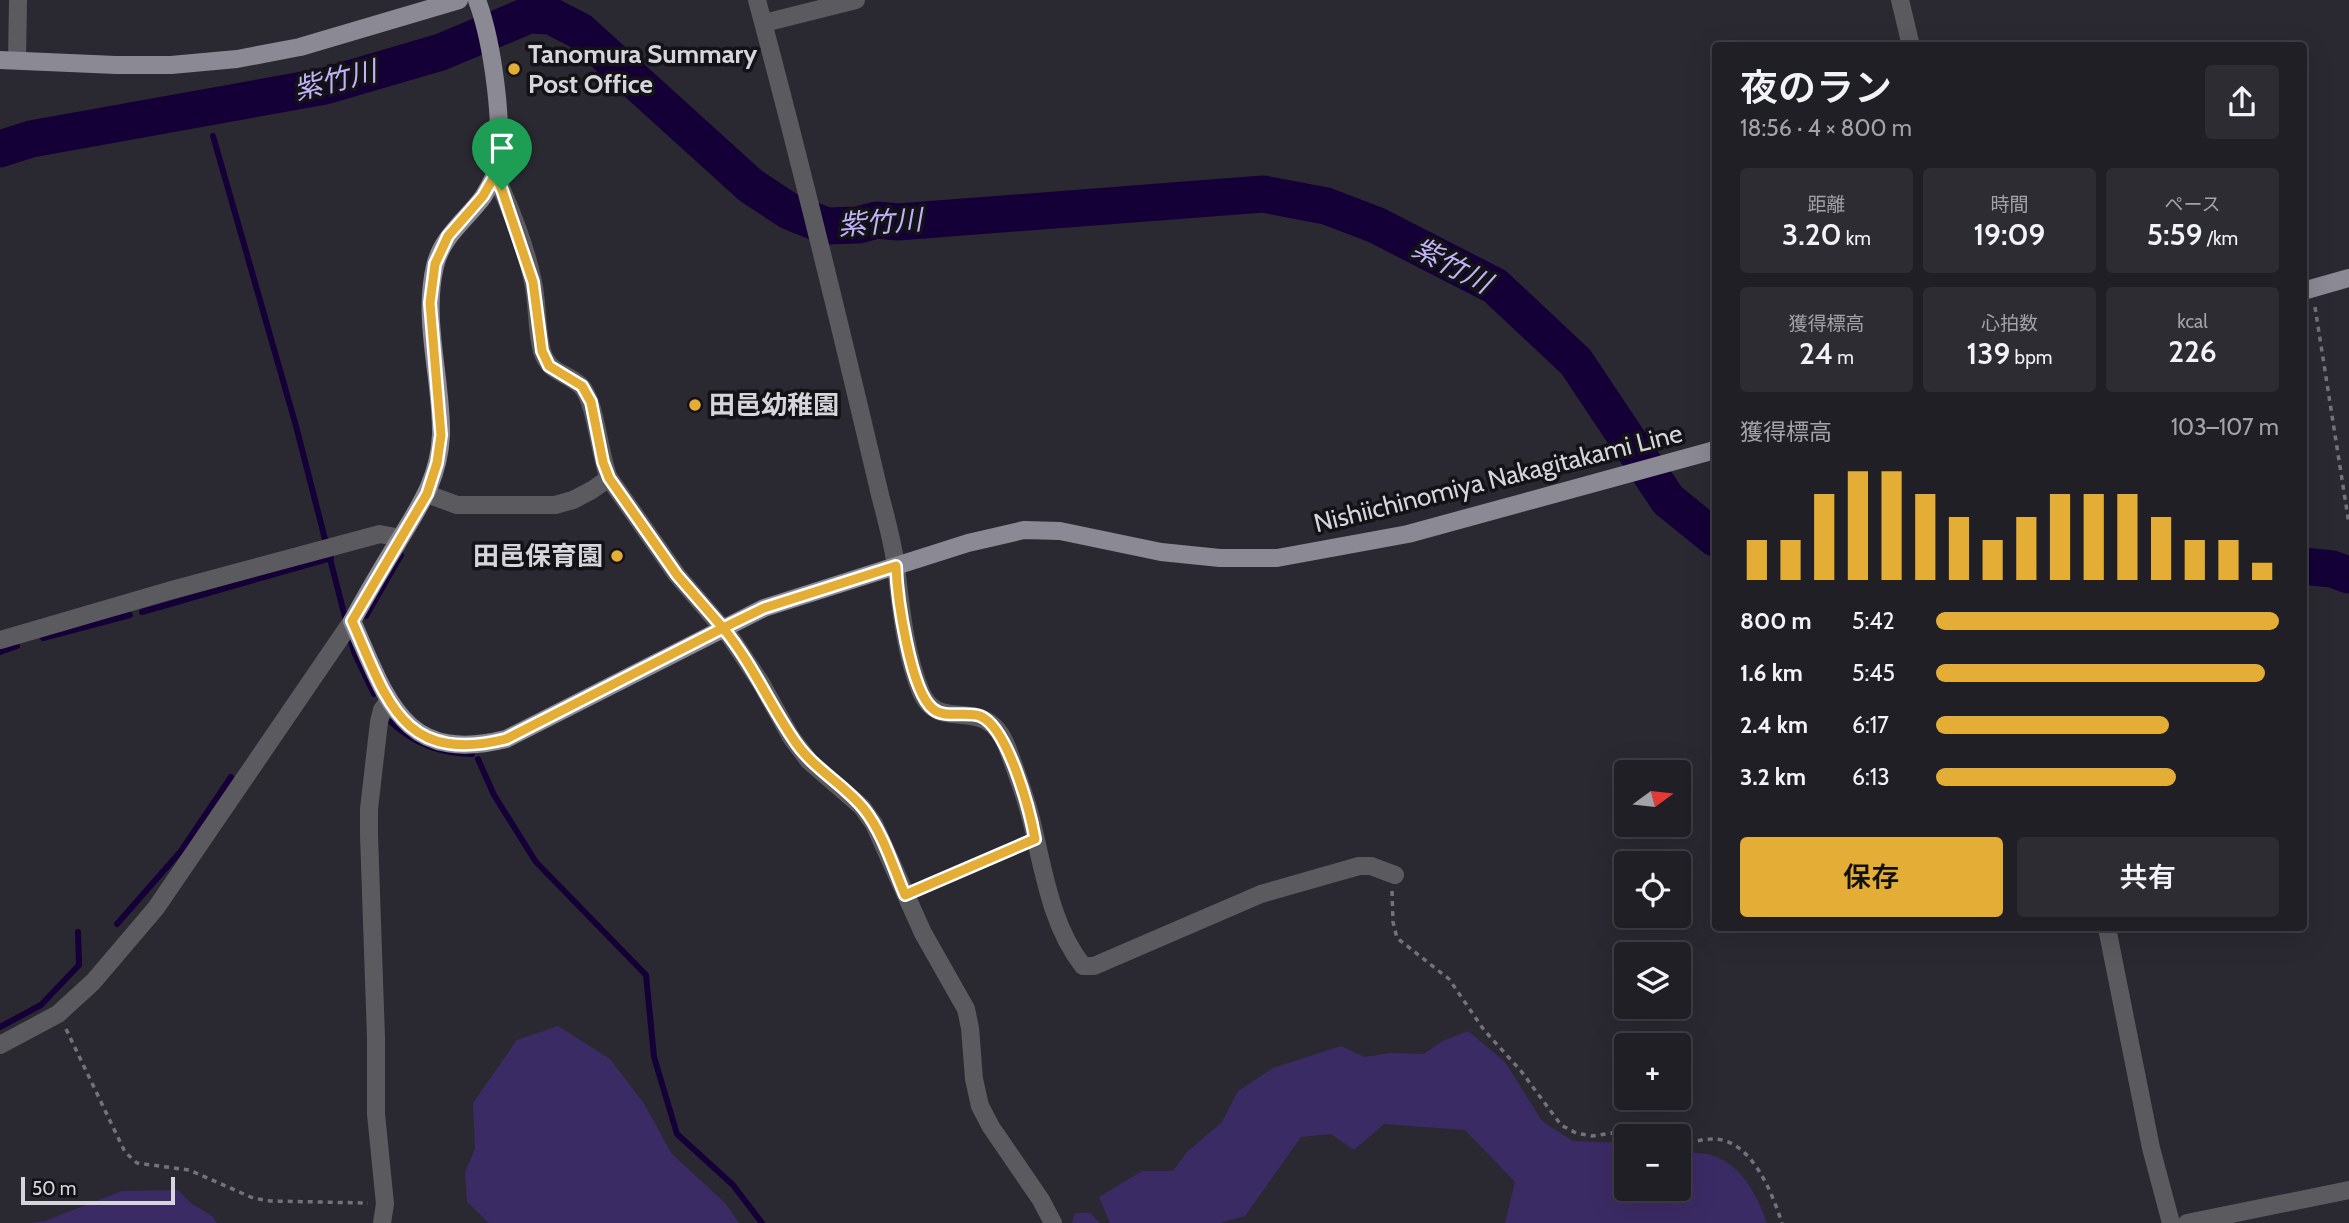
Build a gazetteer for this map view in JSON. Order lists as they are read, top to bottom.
{
  "streets": {
    "main road": ["Nishiichinomiya Nakagitakami Line"]
  },
  "water": ["紫竹川"],
  "places": ["Tanomura Summary Post Office", "田邑幼稚園", "田邑保育園"],
  "scale_bar": "50 m",
  "north": "right",
  "page": {
    "heading": ["夜のラン", "18:56 · 4 × 800 m"],
    "stats": [
      ["距離", "3.20 km"],
      ["時間", "19:09"],
      ["ペース", "5:59 /km"],
      ["獲得標高", "24 m"],
      ["心拍数", "139 bpm"],
      ["kcal", "226"]
    ],
    "chart": ["獲得標高", "103–107 m"],
    "list": [
      {
        "name": "800 m",
        "note": "5:42"
      },
      {
        "name": "1.6 km",
        "note": "5:45"
      },
      {
        "name": "2.4 km",
        "note": "6:17"
      },
      {
        "name": "3.2 km",
        "note": "6:13"
      }
    ],
    "map_buttons": ["+", "−"],
    "buttons": ["保存", "共有"],
    "scale": "50 m"
  }
}
